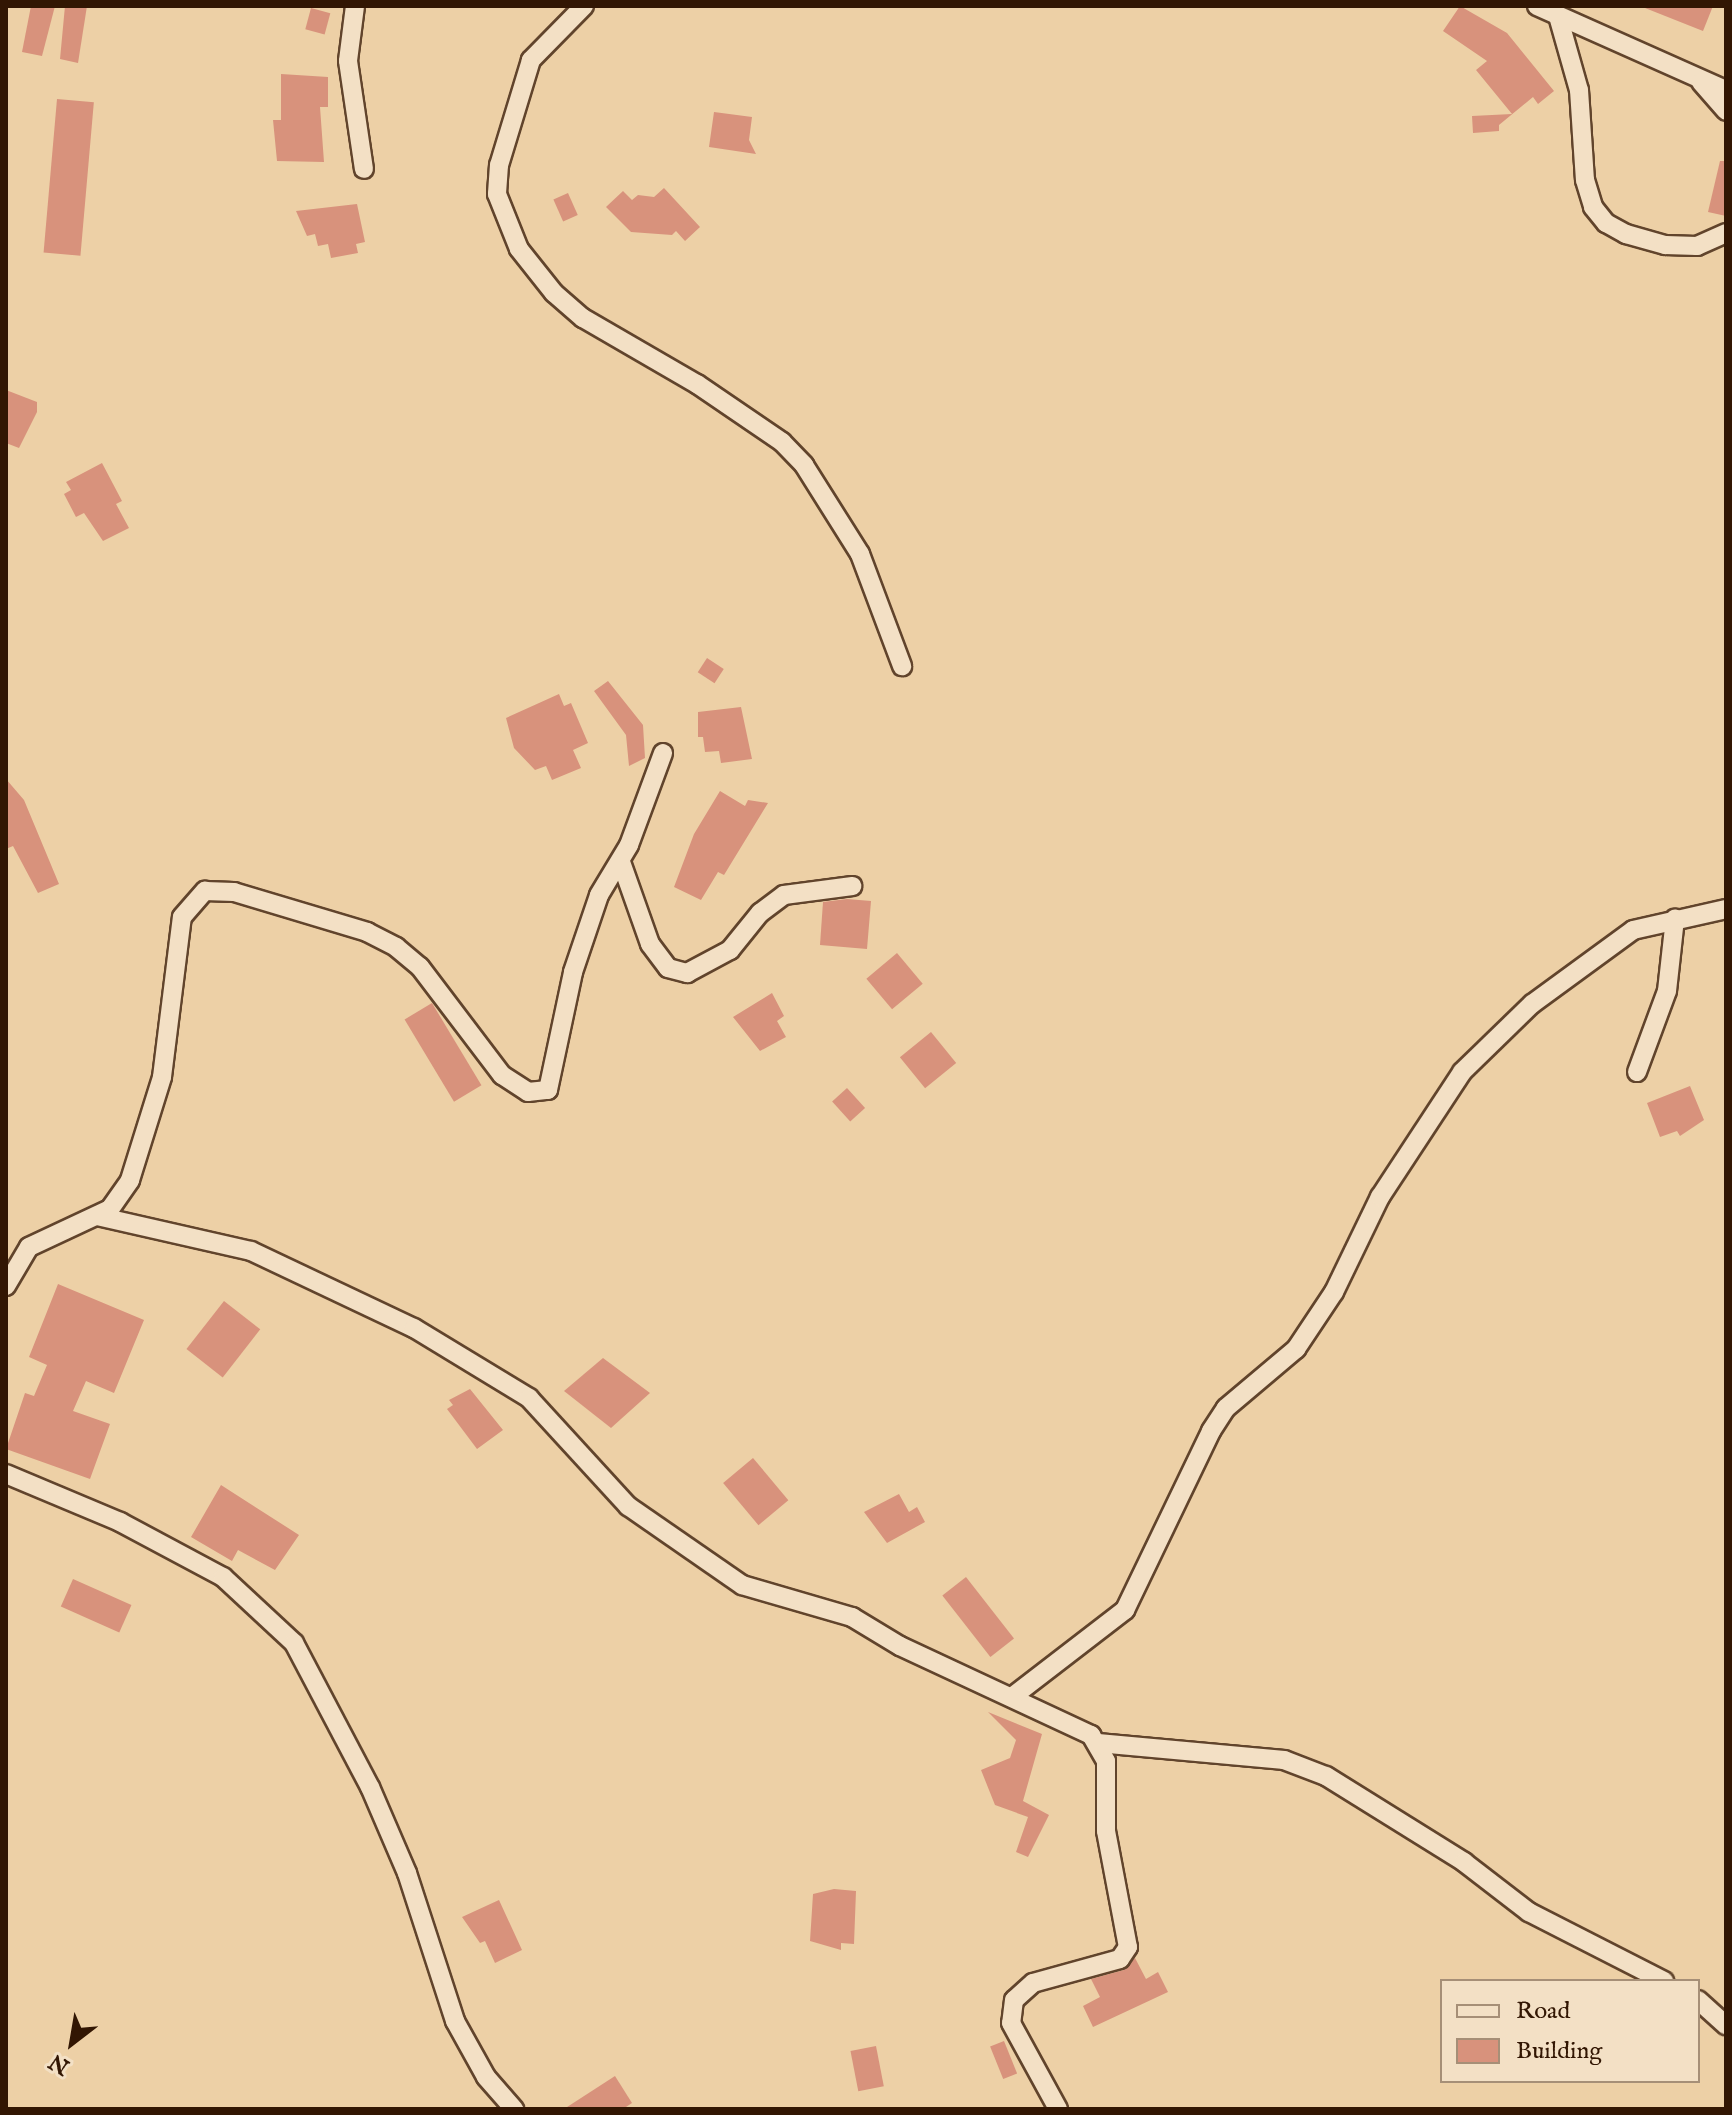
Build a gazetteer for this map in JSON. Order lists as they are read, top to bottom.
{
  "legend": ["Road", "Building"],
  "north": "bottom left"
}
